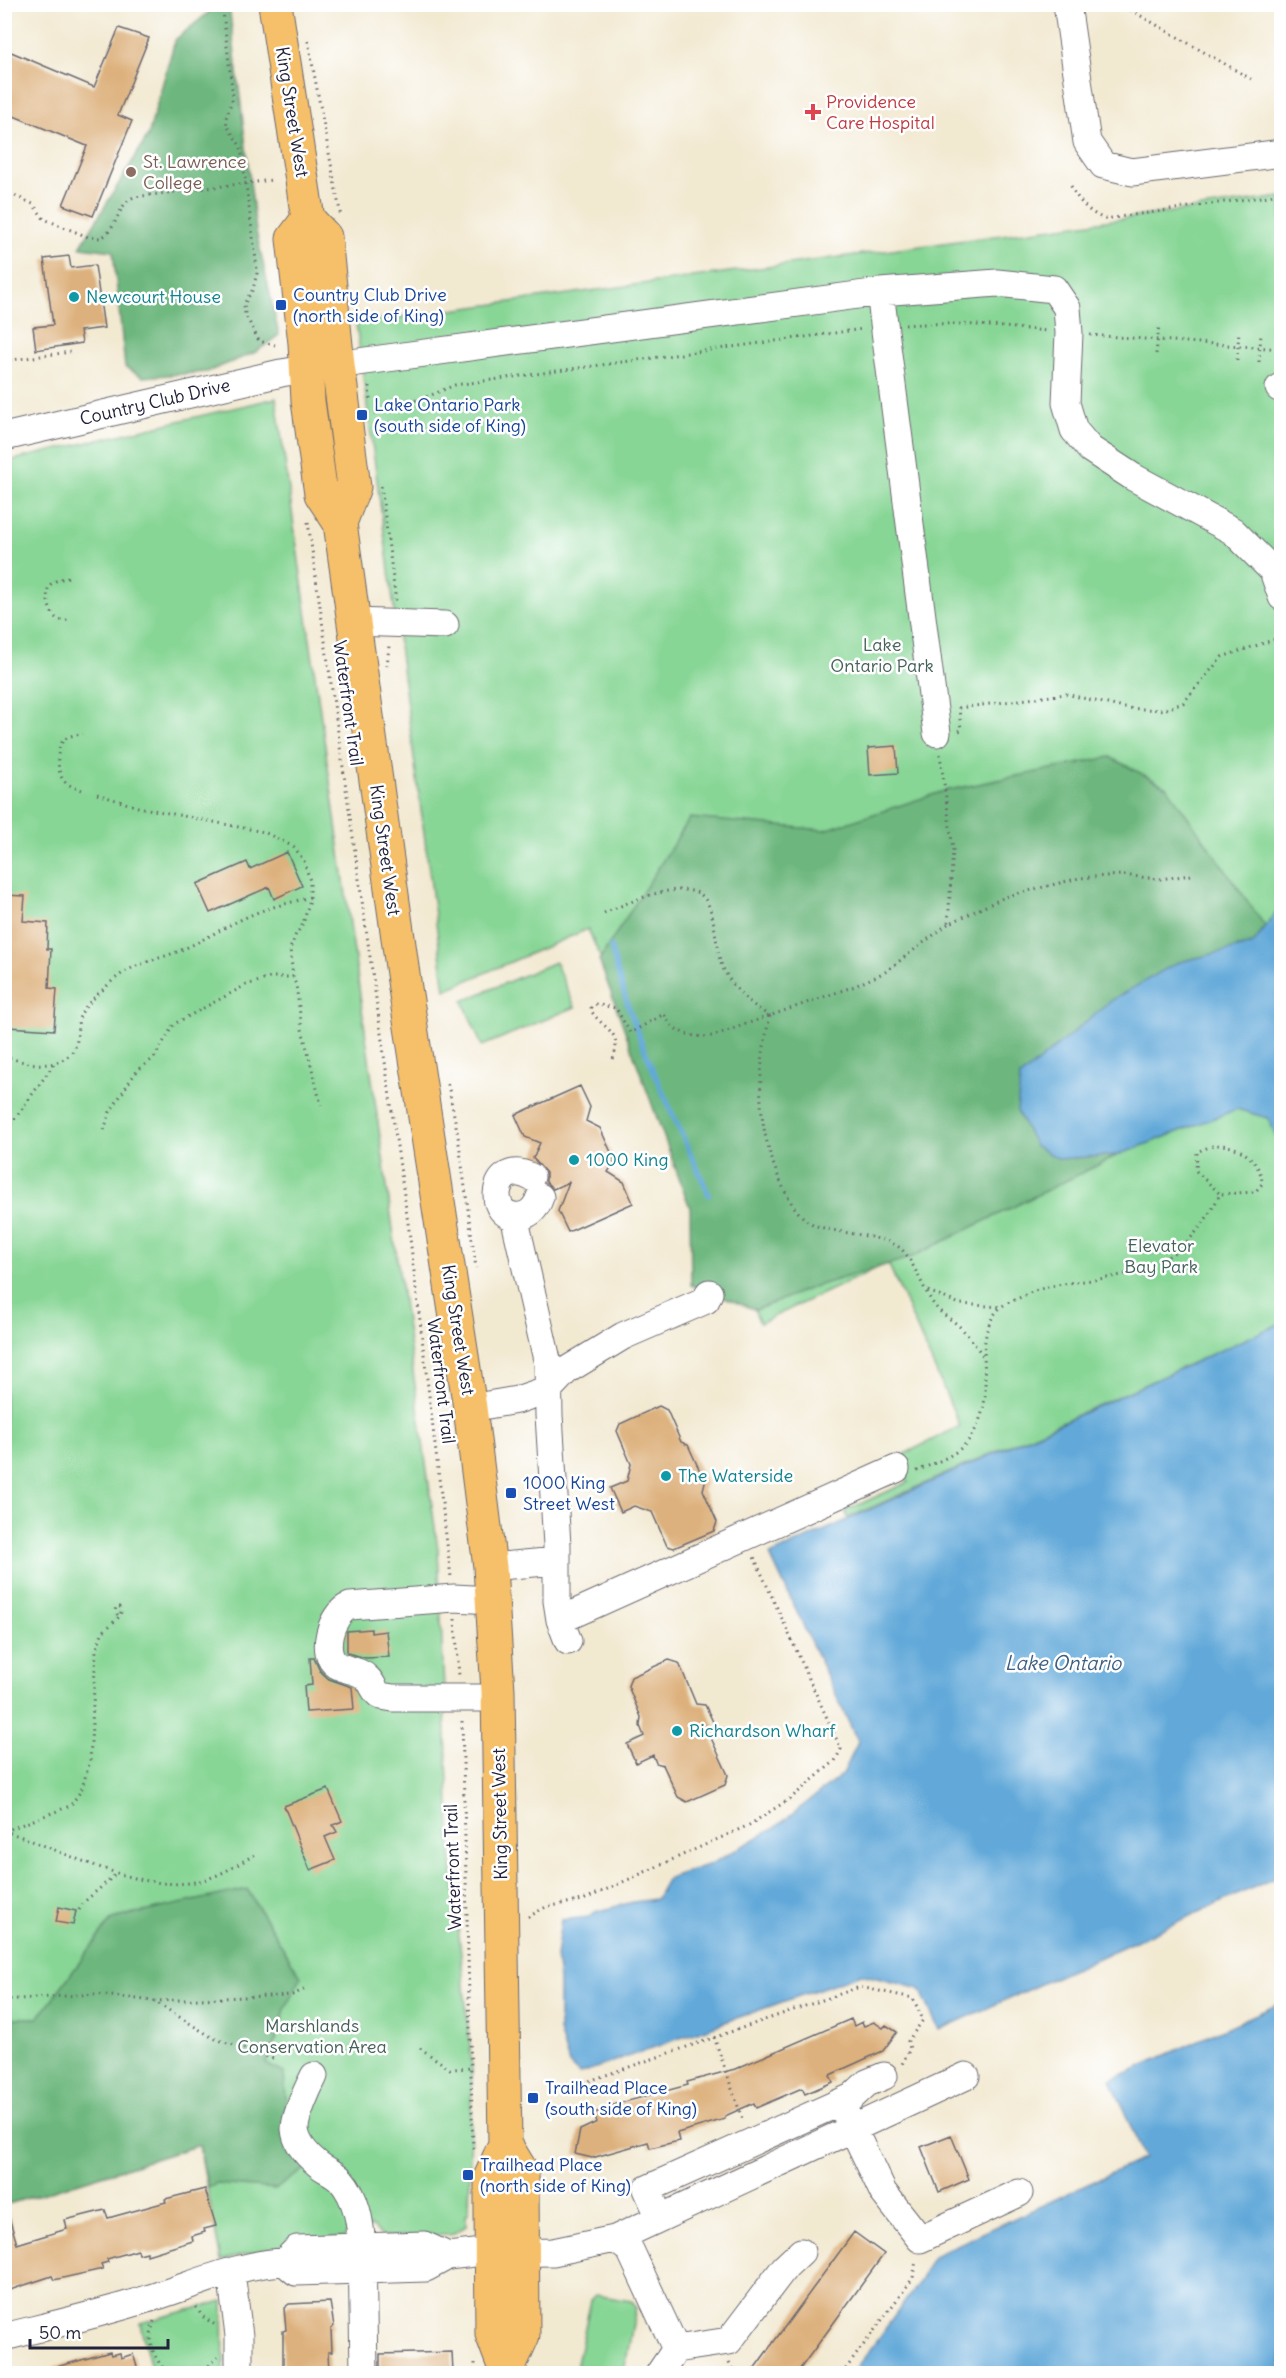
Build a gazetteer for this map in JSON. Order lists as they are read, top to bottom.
{
  "streets": {
    "main road": ["King Street West"],
    "street": ["Country Club Drive"],
    "path": ["Waterfront Trail"]
  },
  "crossings": [
    ["King Street West", "Country Club Drive"]
  ],
  "water": ["Lake Ontario"],
  "parks": ["Lake Ontario Park", "Elevator Bay Park", "Marshlands Conservation Area"],
  "places": {
    "health": ["Providence Care Hospital"],
    "other": [
      "St. Lawrence College",
      "Newcourt House",
      "1000 King",
      "The Waterside",
      "Richardson Wharf"
    ],
    "transit": [
      "Country Club Drive (north side of King)",
      "Lake Ontario Park (south side of King)",
      "1000 King Street West",
      "Trailhead Place (south side of King)",
      "Trailhead Place (north side of King)"
    ]
  },
  "scale_bar": "50 m"
}
